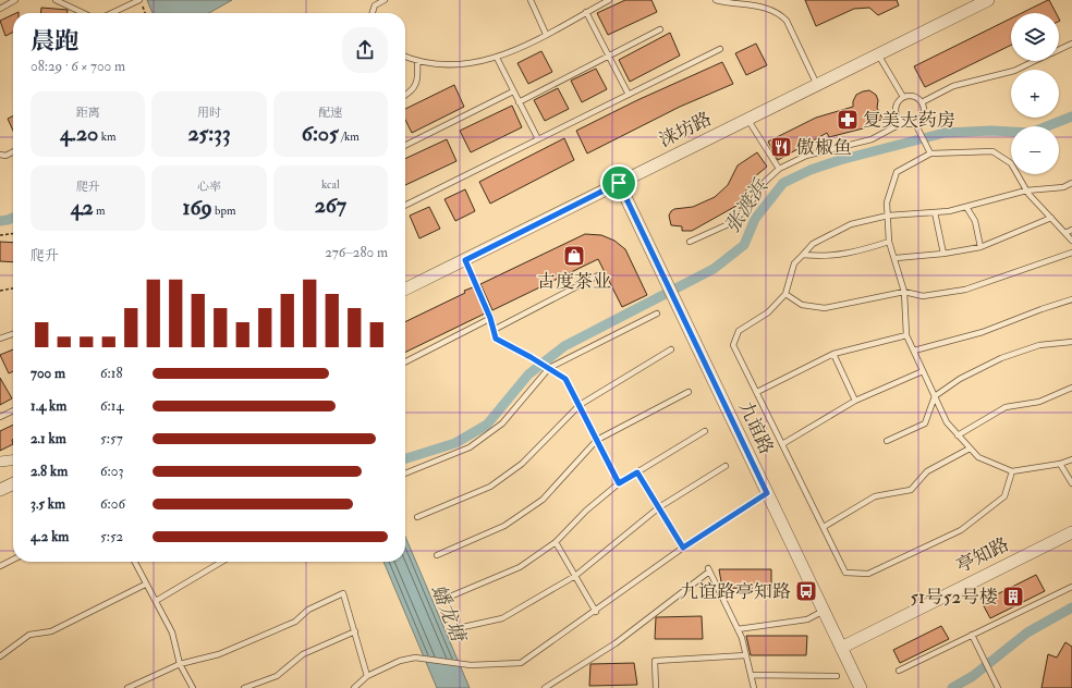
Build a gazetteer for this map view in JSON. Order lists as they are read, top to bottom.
{
  "streets": {
    "street": ["涞坊路", "九谊路", "亭知路"]
  },
  "crossings": [
    ["涞坊路", "九谊路"],
    ["九谊路", "亭知路"]
  ],
  "water": ["张渡浜", "蟠龙塘"],
  "places": {
    "pharmacy": ["复美大药房"],
    "restaurant": ["傲椒鱼"],
    "shop": ["古度茶业"],
    "bus stop": ["九谊路亭知路"],
    "building": ["51号52号楼"]
  },
  "page": {
    "map_buttons": ["+", "−"],
    "heading": ["晨跑", "08:29 · 6 × 700 m"],
    "stats": [
      ["距离", "4.20 km"],
      ["用时", "25:33"],
      ["配速", "6:05 /km"],
      ["爬升", "42 m"],
      ["心率", "169 bpm"],
      ["kcal", "267"]
    ],
    "chart": ["爬升", "276–280 m"],
    "list": [
      {
        "name": "700 m",
        "note": "6:18"
      },
      {
        "name": "1.4 km",
        "note": "6:14"
      },
      {
        "name": "2.1 km",
        "note": "5:57"
      },
      {
        "name": "2.8 km",
        "note": "6:03"
      },
      {
        "name": "3.5 km",
        "note": "6:06"
      },
      {
        "name": "4.2 km",
        "note": "5:52"
      }
    ]
  }
}
